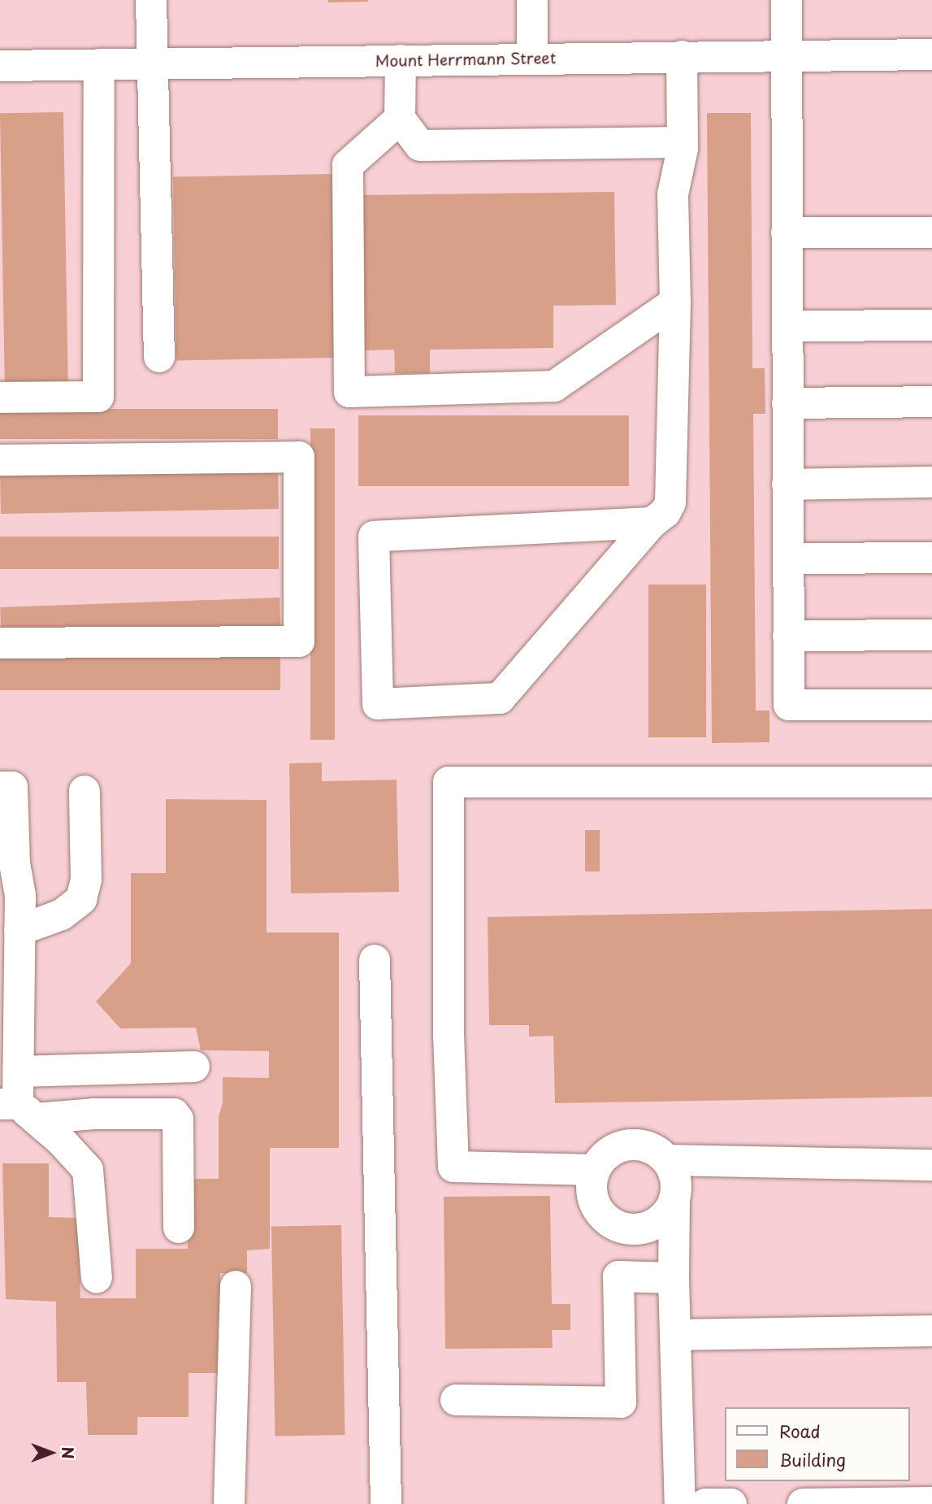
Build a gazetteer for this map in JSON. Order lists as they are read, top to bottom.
{
  "streets": {
    "street": ["Mount Herrmann Street"]
  },
  "legend": ["Road", "Building"],
  "north": "right"
}
